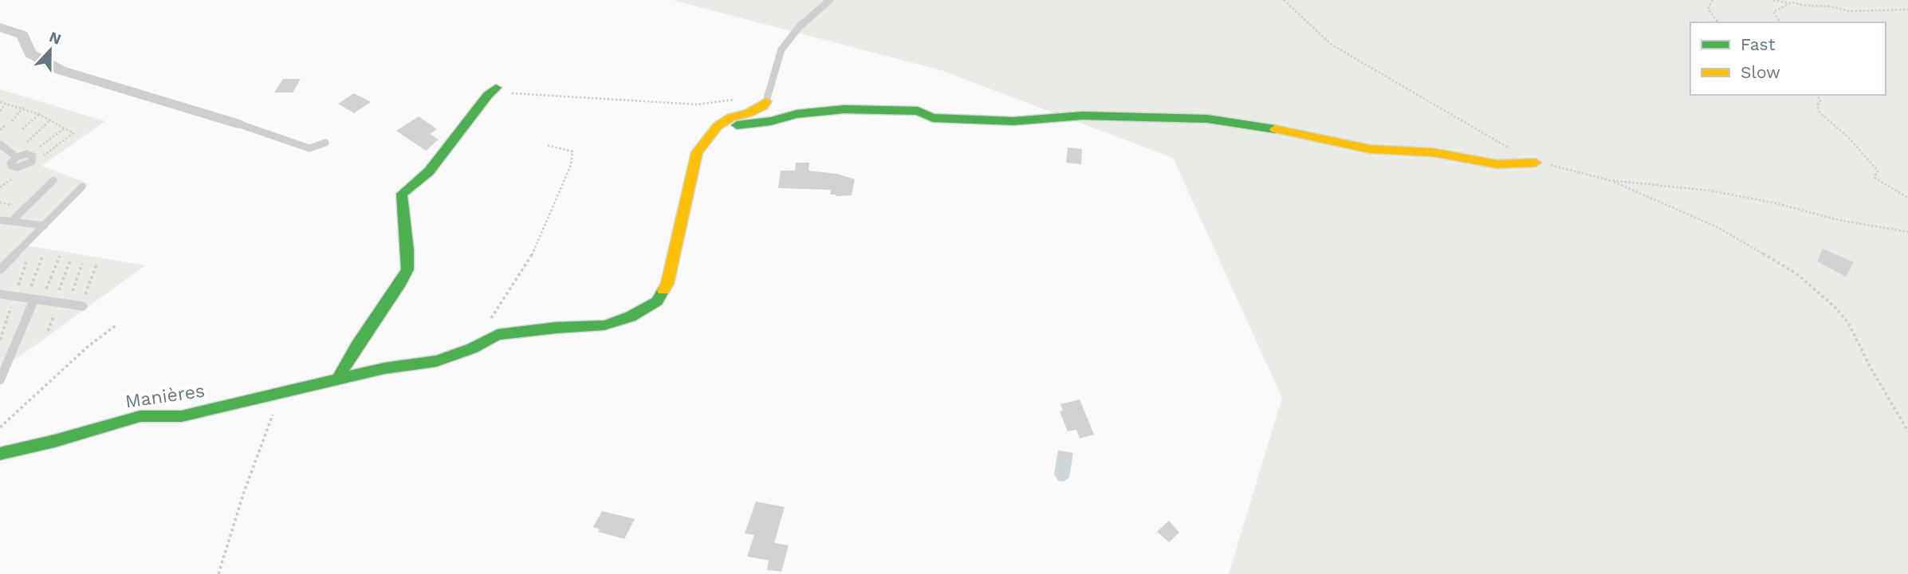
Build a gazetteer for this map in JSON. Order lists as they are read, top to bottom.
{
  "streets": {
    "street": ["Manières"]
  },
  "legend": ["Fast", "Slow"],
  "north": "top"
}
